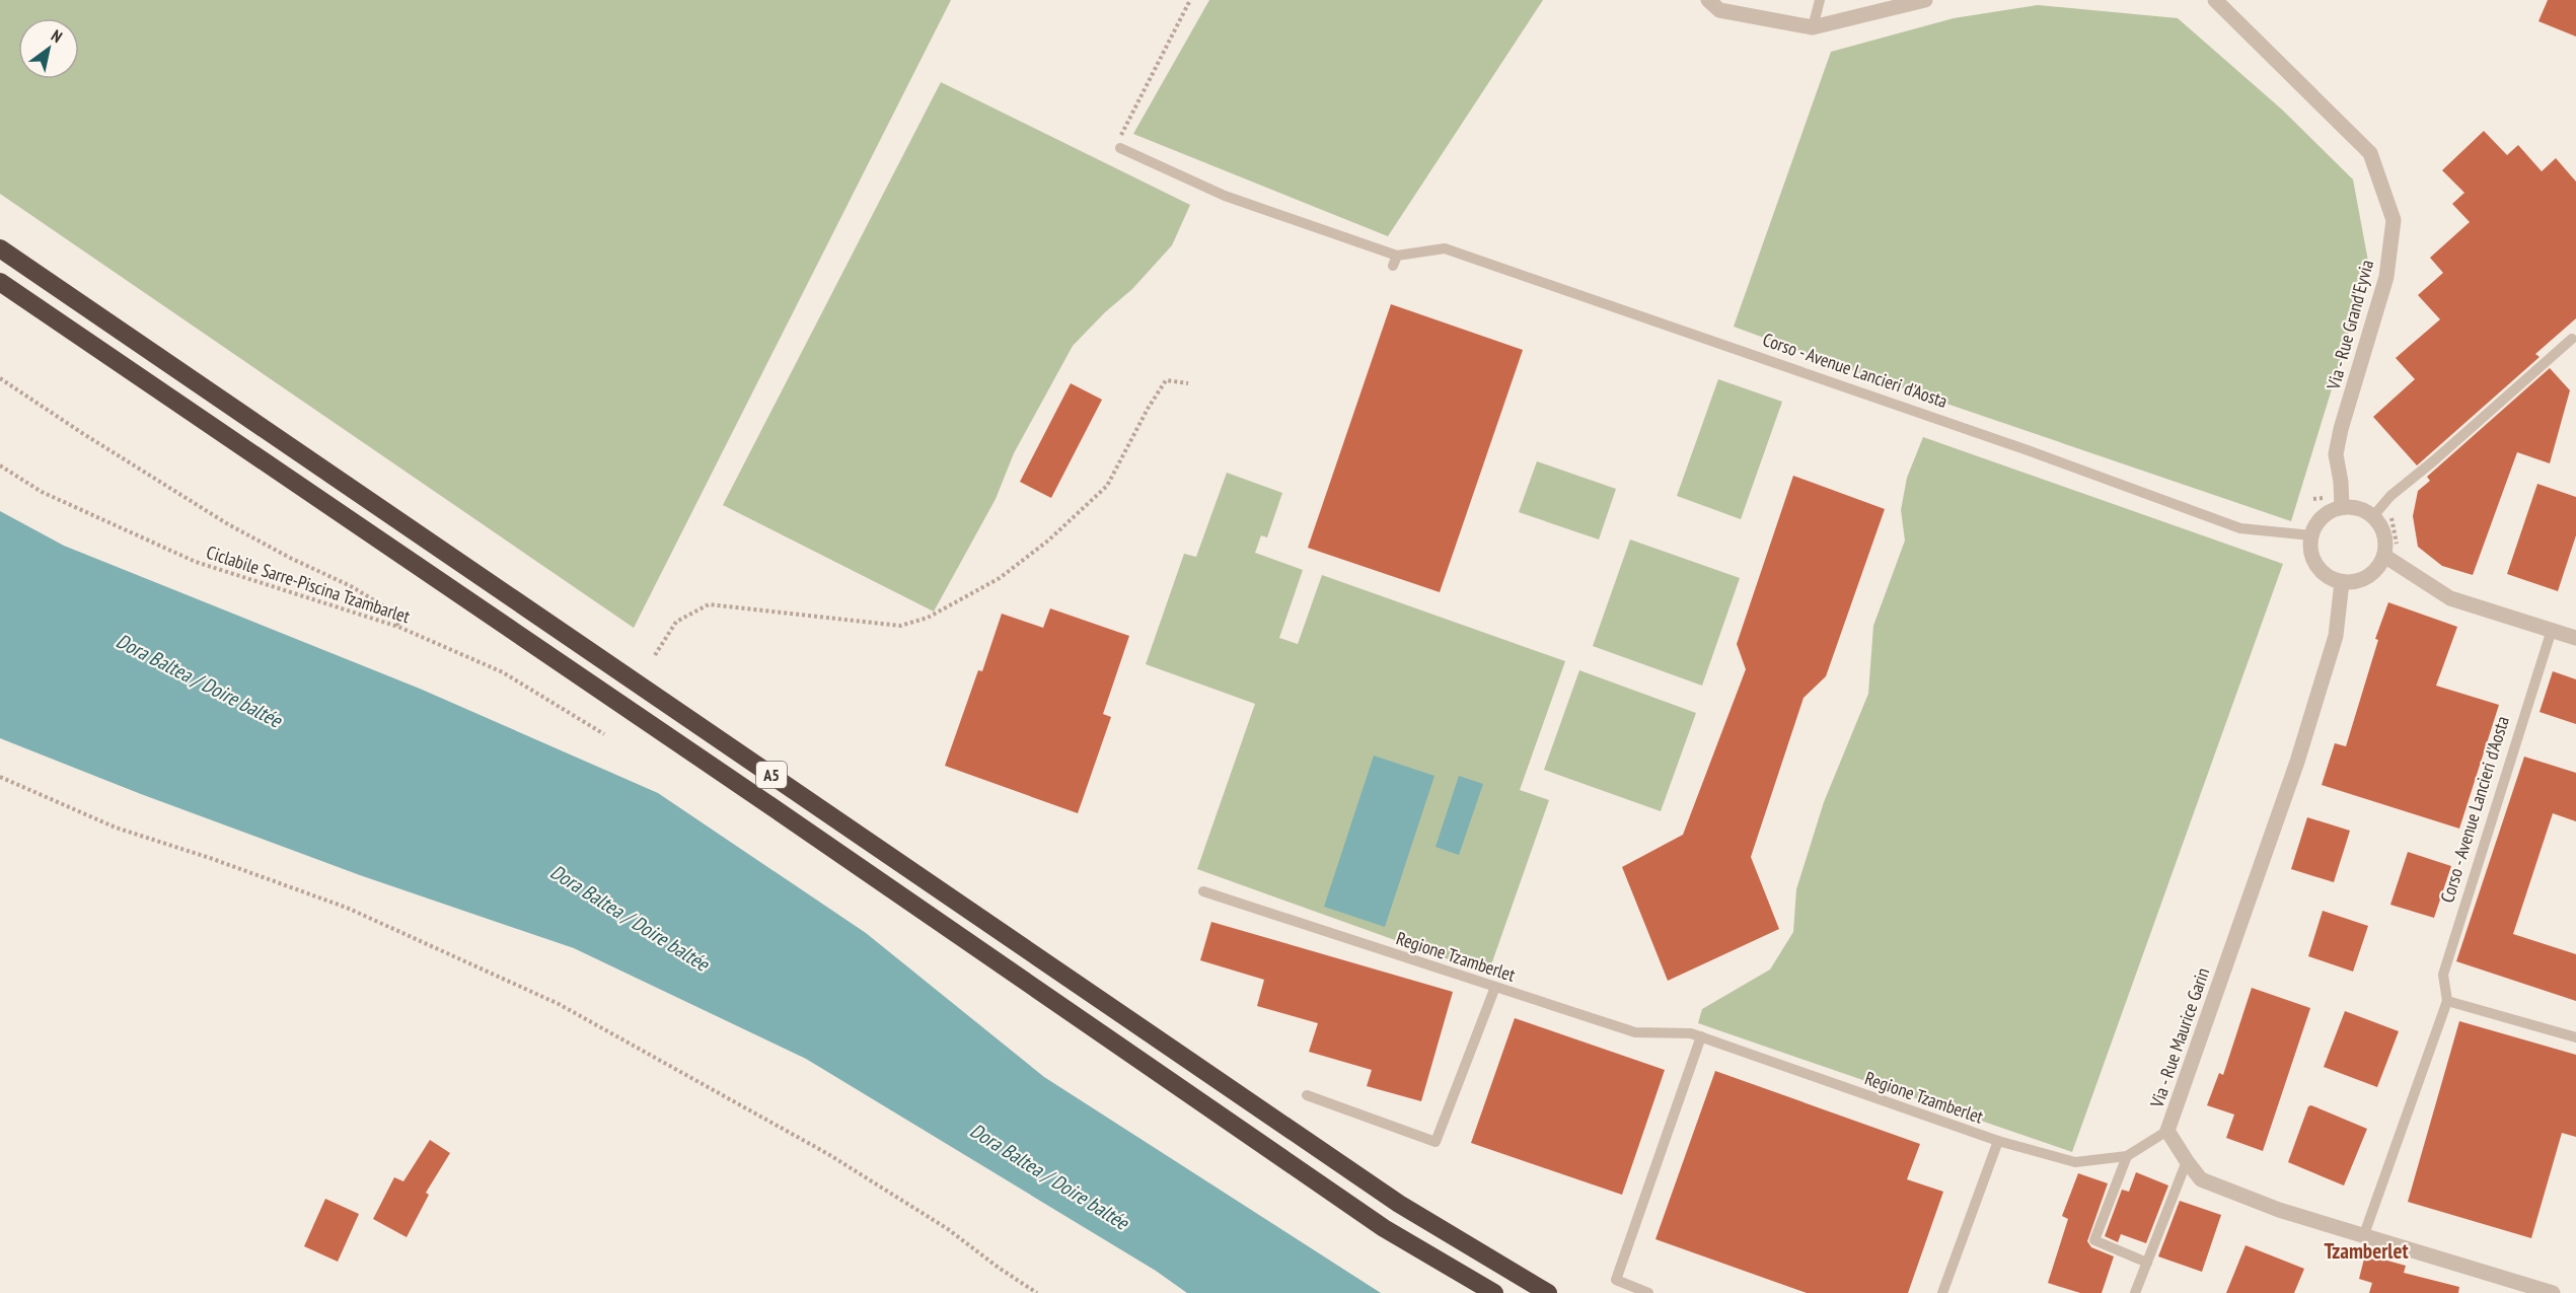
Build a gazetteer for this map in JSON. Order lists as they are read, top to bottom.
{
  "streets": {
    "highway": ["A5"],
    "street": ["Via - Rue Grand'Eyvia", "Via - Rue Maurice Garin"],
    "lane": ["Corso - Avenue Lancieri d'Aosta", "Regione Tzamberlet"],
    "path": ["Ciclabile Sarre-Piscina Tzambarlet"]
  },
  "crossings": [
    ["Via - Rue Grand'Eyvia", "Corso - Avenue Lancieri d'Aosta"],
    ["Via - Rue Grand'Eyvia", "Via - Rue Maurice Garin"],
    ["Corso - Avenue Lancieri d'Aosta", "Via - Rue Maurice Garin"],
    ["Regione Tzamberlet", "Via - Rue Maurice Garin"]
  ],
  "districts": ["Tzamberlet"],
  "water": ["Dora Baltea / Doire baltée"],
  "north": "top right"
}
